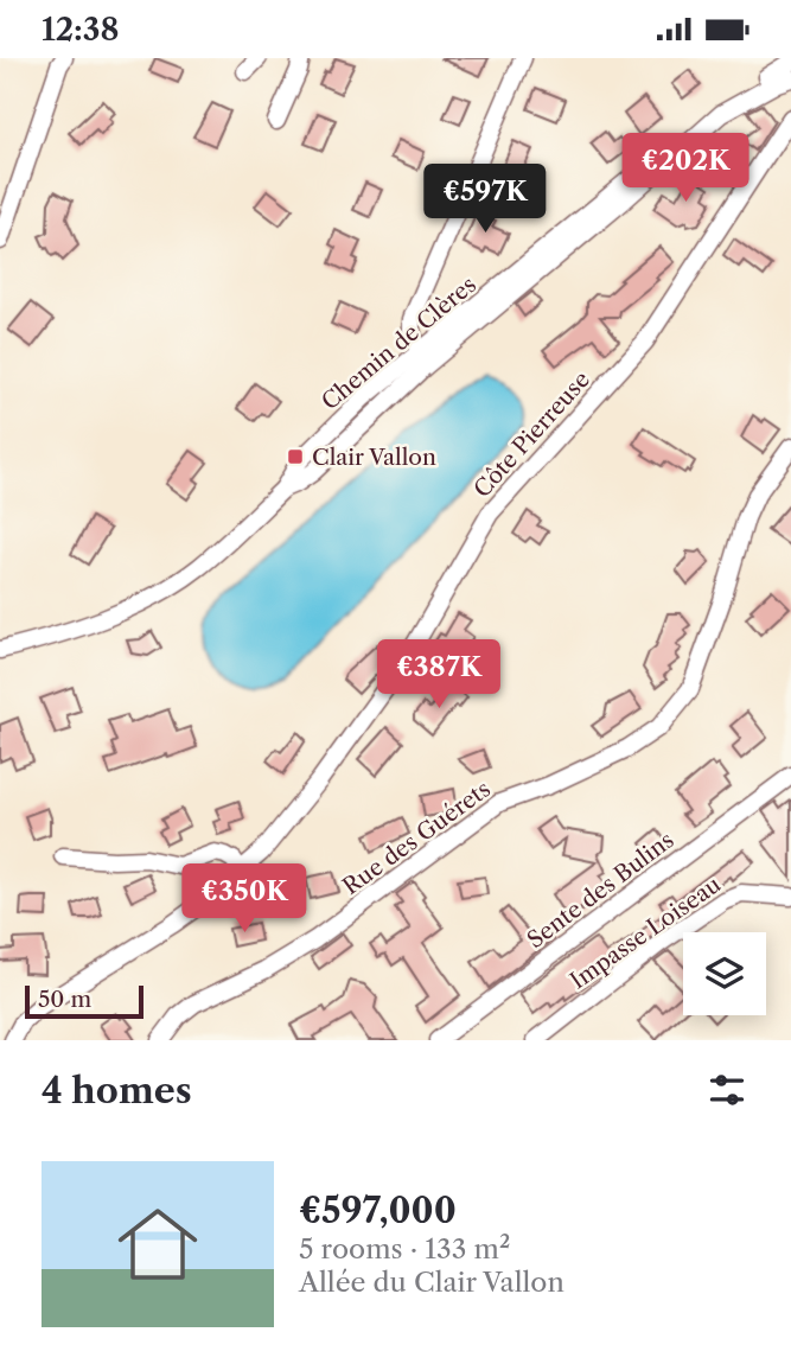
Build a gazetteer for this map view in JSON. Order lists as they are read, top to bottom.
{
  "streets": {
    "street": [
      "Chemin de Clères",
      "Côte Pierreuse",
      "Rue des Guérets",
      "Sente des Bulins",
      "Impasse Loiseau"
    ]
  },
  "places": {
    "transit": ["Clair Vallon"]
  },
  "scale_bar": "50 m",
  "page": {
    "status": "12:38",
    "price": [
      "€202K",
      "€597K",
      "€387K",
      "€350K"
    ],
    "scale": "50 m",
    "heading": "4 homes",
    "list": [
      {
        "name": "€597,000",
        "note": "5 rooms · 133 m² · Allée du Clair Vallon"
      }
    ]
  }
}
